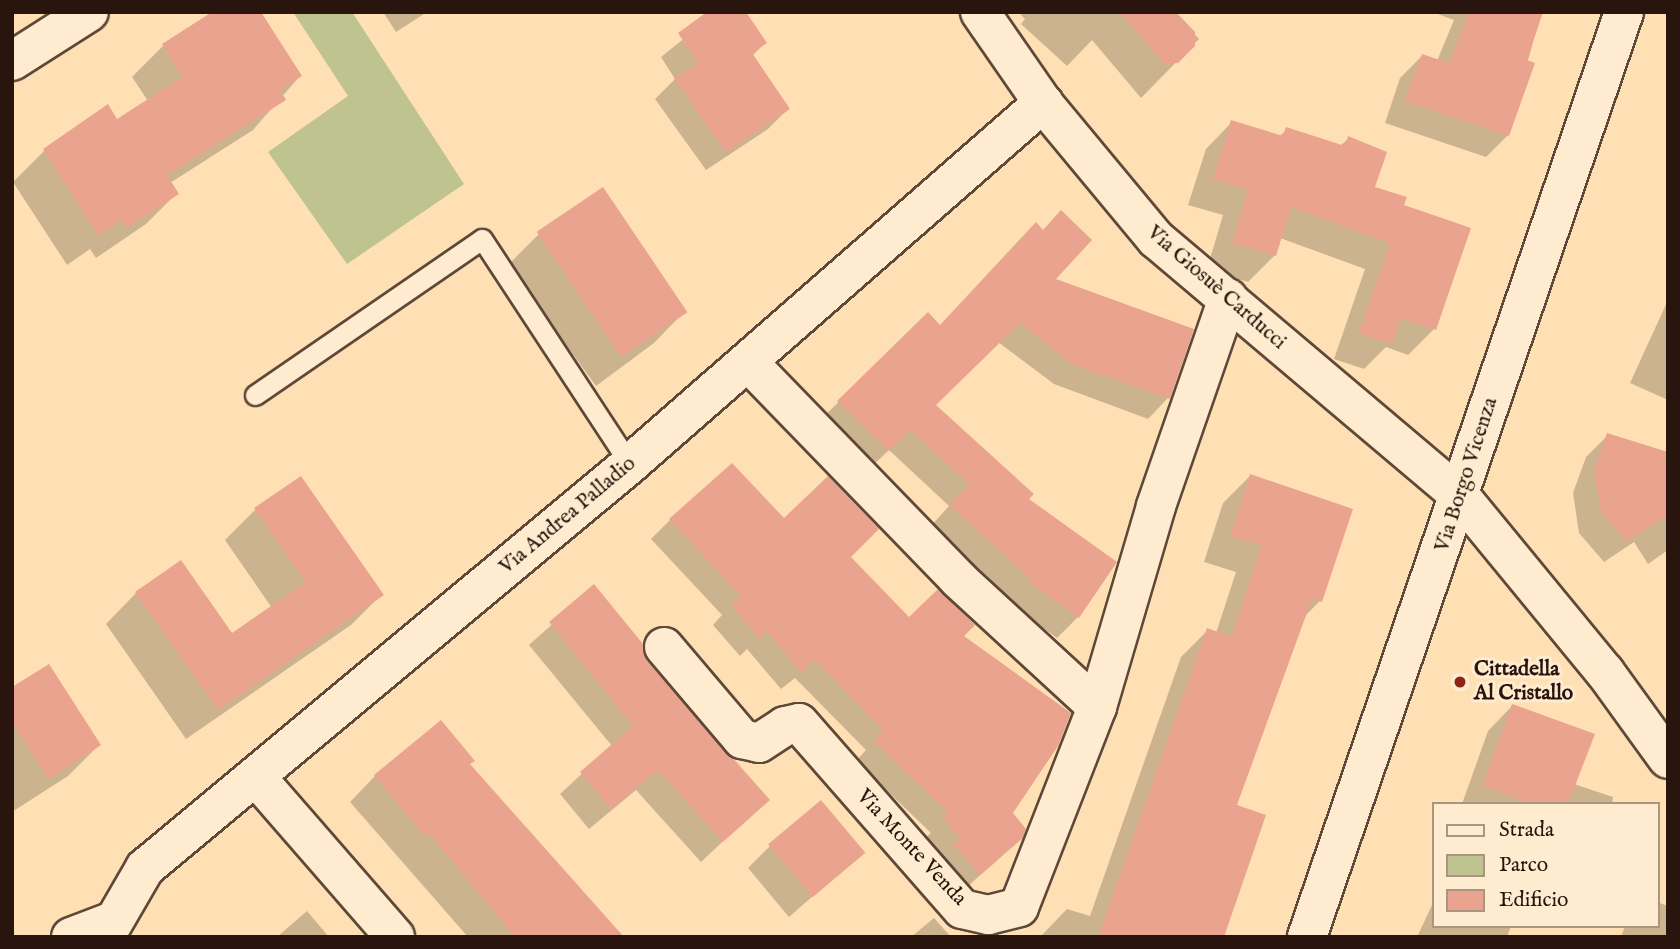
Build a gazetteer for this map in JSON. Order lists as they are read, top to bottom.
{
  "streets": {
    "street": [
      "Via Giosuè Carducci",
      "Via Borgo Vicenza",
      "Via Andrea Palladio",
      "Via Monte Venda"
    ]
  },
  "crossings": [
    ["Via Giosuè Carducci", "Via Borgo Vicenza"],
    ["Via Giosuè Carducci", "Via Andrea Palladio"],
    ["Via Giosuè Carducci", "Via Monte Venda"]
  ],
  "places": ["Cittadella Al Cristallo"],
  "legend": ["Strada", "Parco", "Edificio"]
}
